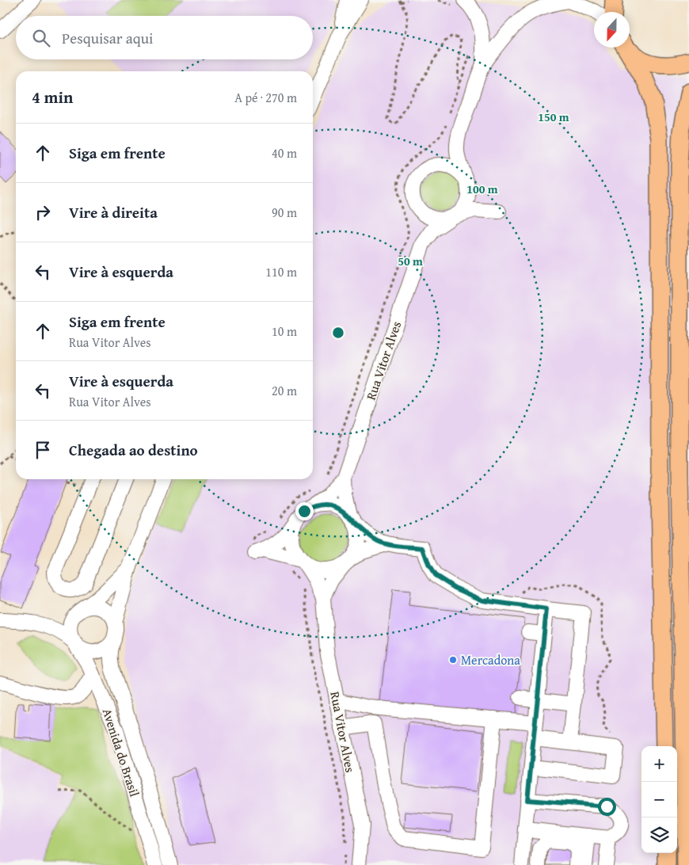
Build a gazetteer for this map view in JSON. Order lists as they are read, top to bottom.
{
  "streets": {
    "street": ["Rua Vitor Alves", "Avenida do Brasil"]
  },
  "places": ["Mercadona"],
  "north": "bottom",
  "page": {
    "search": "Pesquisar aqui",
    "heading": ["4 min", "A pé · 270 m"],
    "list": [
      ["Siga em frente", "40 m"],
      ["Vire à direita", "90 m"],
      ["Vire à esquerda", "110 m"],
      ["Siga em frente", "Rua Vitor Alves", "10 m"],
      ["Vire à esquerda", "Rua Vitor Alves", "20 m"],
      "Chegada ao destino"
    ],
    "map_buttons": ["+", "−"]
  },
  "rings": ["150 m", "100 m", "50 m"]
}
